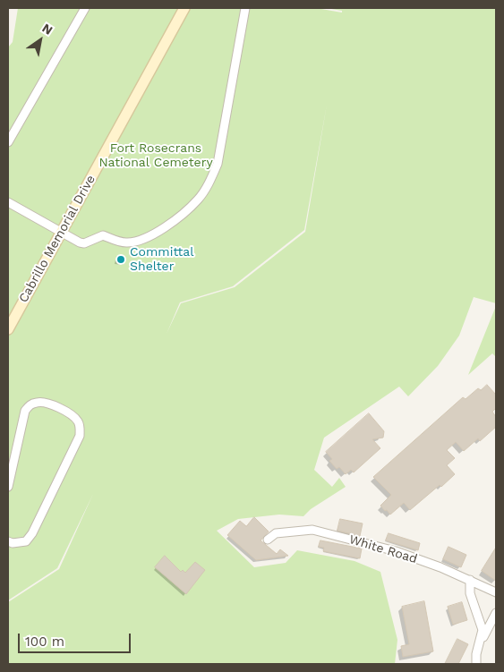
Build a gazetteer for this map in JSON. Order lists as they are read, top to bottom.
{
  "streets": {
    "main road": ["Cabrillo Memorial Drive"],
    "street": ["White Road"]
  },
  "parks": ["Fort Rosecrans National Cemetery"],
  "places": ["Committal Shelter"],
  "scale_bar": "100 m",
  "north": "top right"
}
